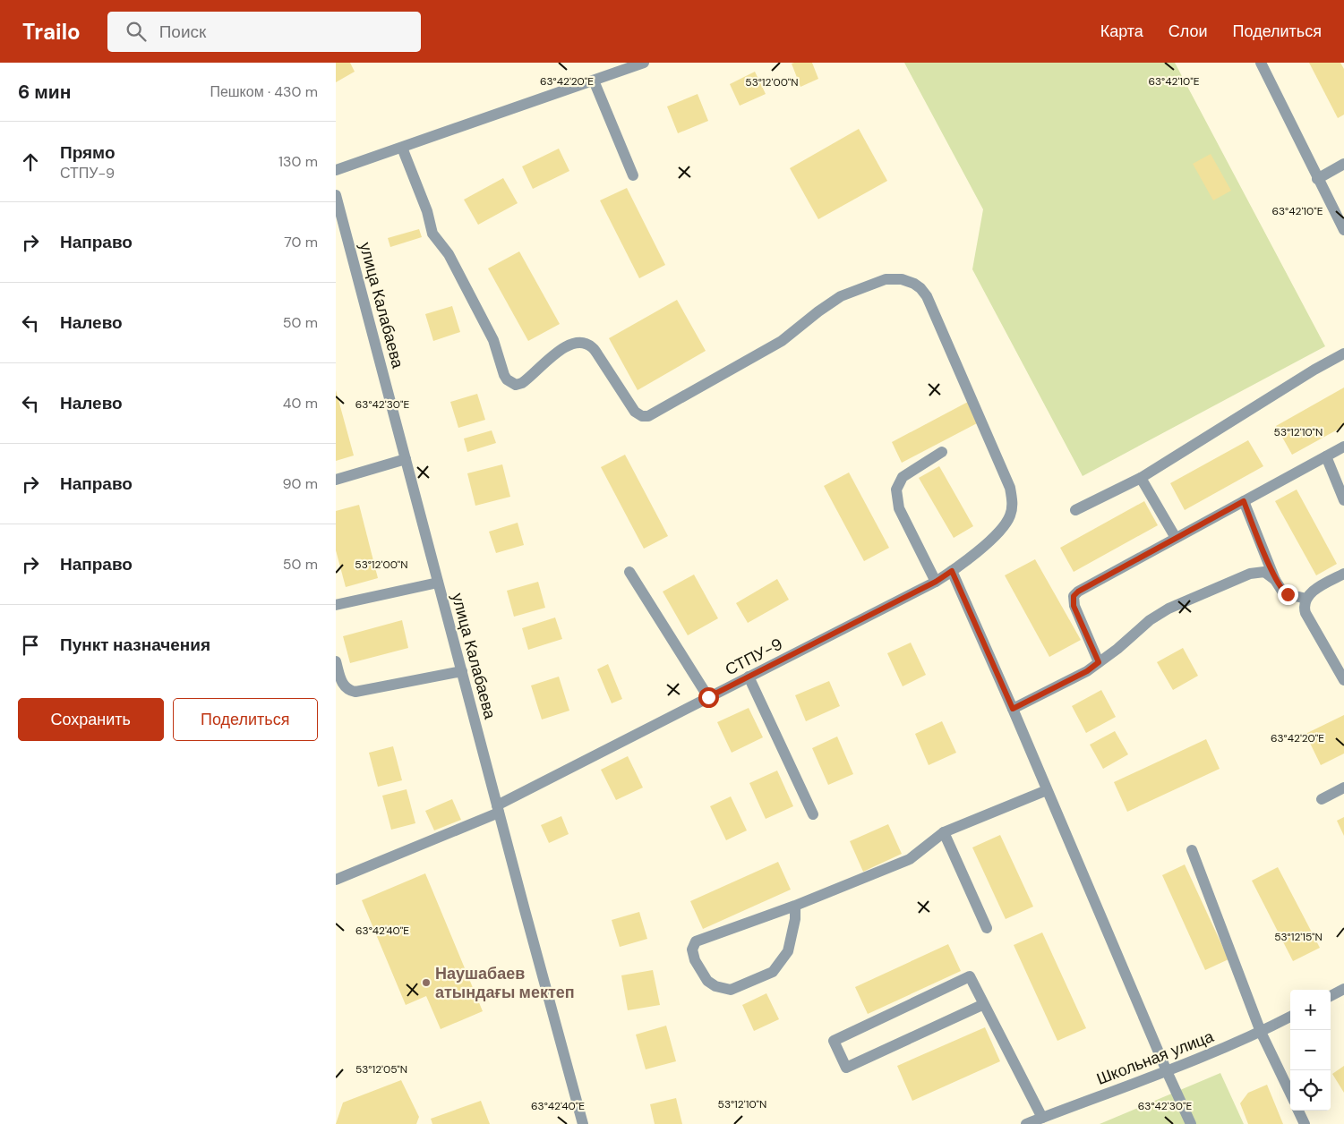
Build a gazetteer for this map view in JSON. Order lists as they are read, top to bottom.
{
  "streets": {
    "street": ["улица Калабаева", "СТПУ-9", "Школьная улица"]
  },
  "crossings": [
    ["улица Калабаева", "СТПУ-9"]
  ],
  "places": ["Наушабаев атындағы мектеп"],
  "page": {
    "header": "Trailo",
    "search": "Поиск",
    "nav": ["Карта", "Слои", "Поделиться"],
    "heading": ["6 мин", "Пешком · 430 m"],
    "list": [
      ["Прямо", "СТПУ-9", "130 m"],
      ["Направо", "70 m"],
      ["Налево", "50 m"],
      ["Налево", "40 m"],
      ["Направо", "90 m"],
      ["Направо", "50 m"],
      "Пункт назначения"
    ],
    "buttons": ["Сохранить", "Поделиться"],
    "map_buttons": ["+", "−"]
  },
  "coordinates": [
    "63°42'20\"E",
    "63°42'10\"E",
    "53°12'00\"N",
    "63°42'30\"E",
    "53°12'10\"N",
    "63°42'40\"E",
    "53°12'15\"N",
    "53°12'05\"N"
  ]
}
